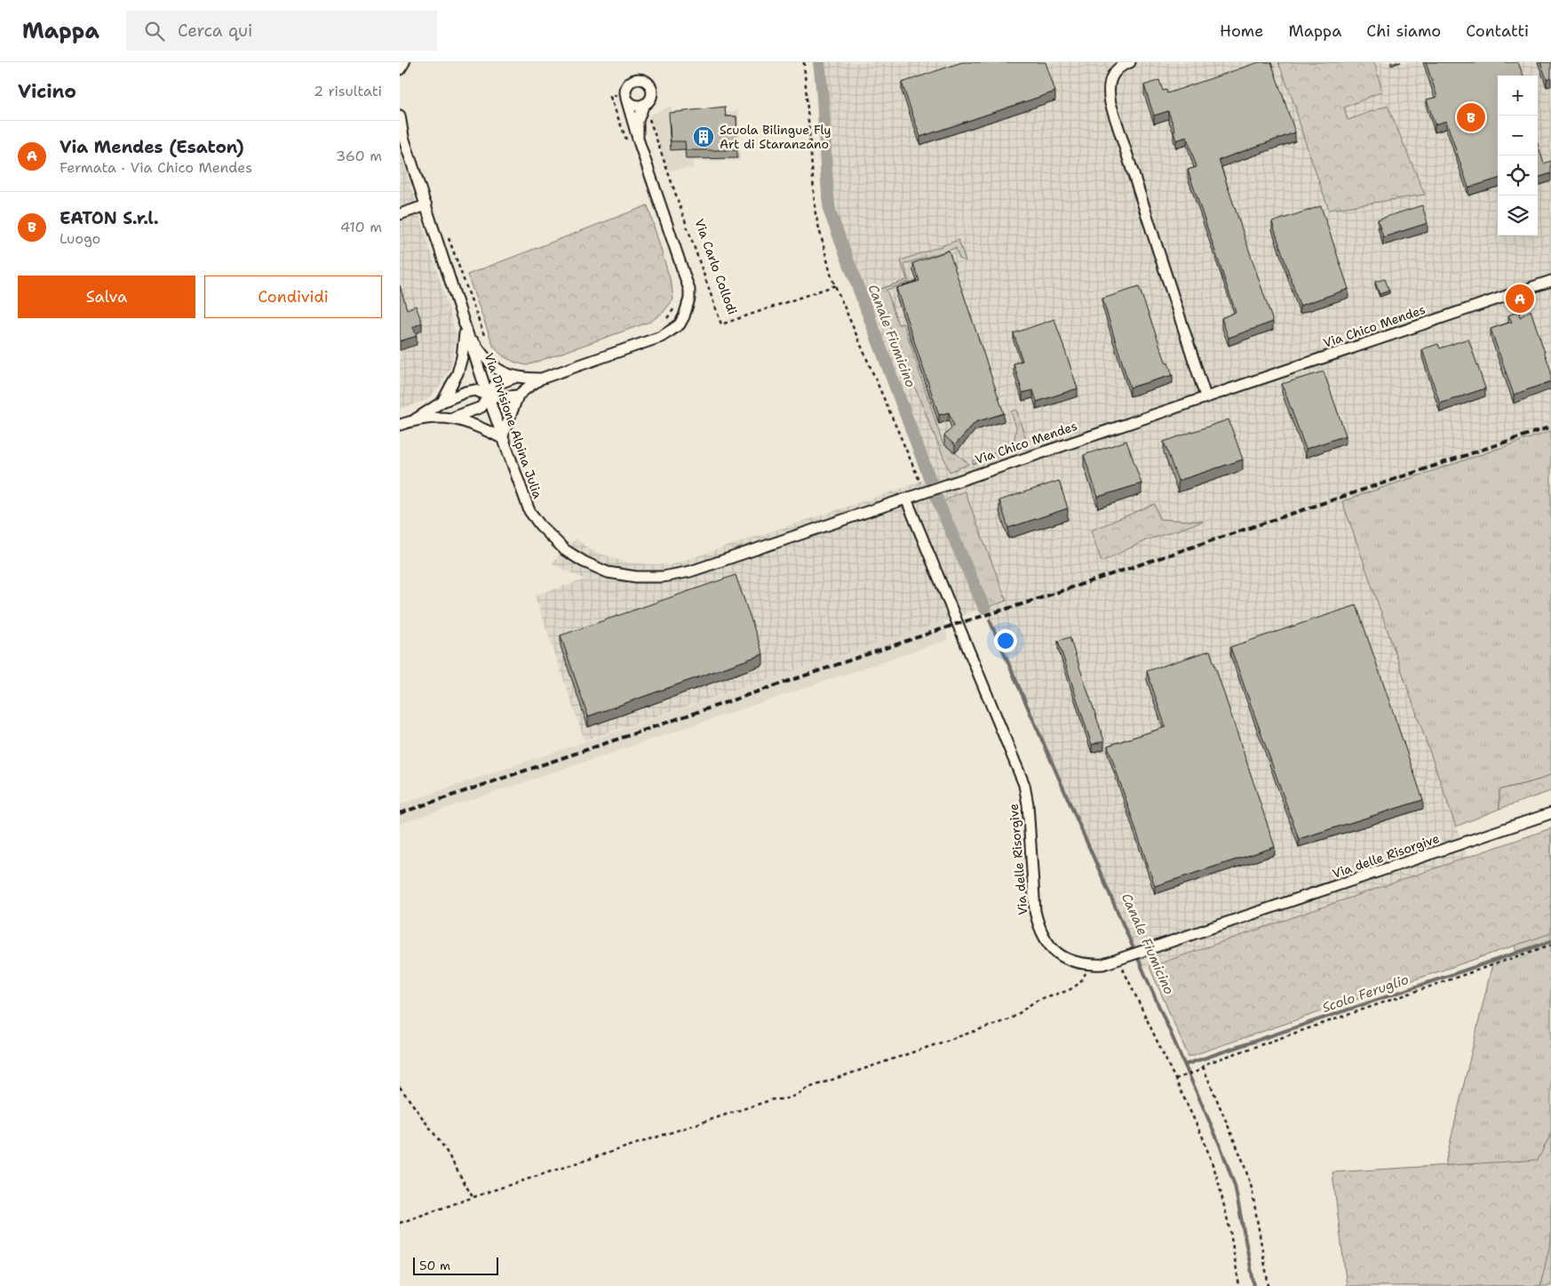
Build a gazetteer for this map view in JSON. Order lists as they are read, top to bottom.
{
  "streets": {
    "street": ["Via Chico Mendes", "Via Divisione Alpina Julia", "Via delle Risorgive"],
    "path": ["Via Carlo Collodi"]
  },
  "crossings": [
    ["Via Chico Mendes", "Via Divisione Alpina Julia"],
    ["Via Chico Mendes", "Via delle Risorgive"],
    ["Via Divisione Alpina Julia", "Via delle Risorgive"]
  ],
  "water": ["Canale Fiumicino", "Scolo Feruglio"],
  "places": {
    "building": ["Scuola Bilingue Fly Art di Staranzano"]
  },
  "scale_bar": "50 m",
  "page": {
    "header": "Mappa",
    "search": "Cerca qui",
    "nav": [
      "Home",
      "Mappa",
      "Chi siamo",
      "Contatti"
    ],
    "heading": ["Vicino", "2 risultati"],
    "map_buttons": ["+", "−"],
    "pins": ["B", "A"],
    "list": [
      {
        "mark": "A",
        "name": "Via Mendes (Esaton)",
        "note": "Fermata · Via Chico Mendes",
        "value": "360 m"
      },
      {
        "mark": "B",
        "name": "EATON S.r.l.",
        "note": "Luogo",
        "value": "410 m"
      }
    ],
    "buttons": ["Salva", "Condividi"],
    "scale": "50 m"
  }
}
